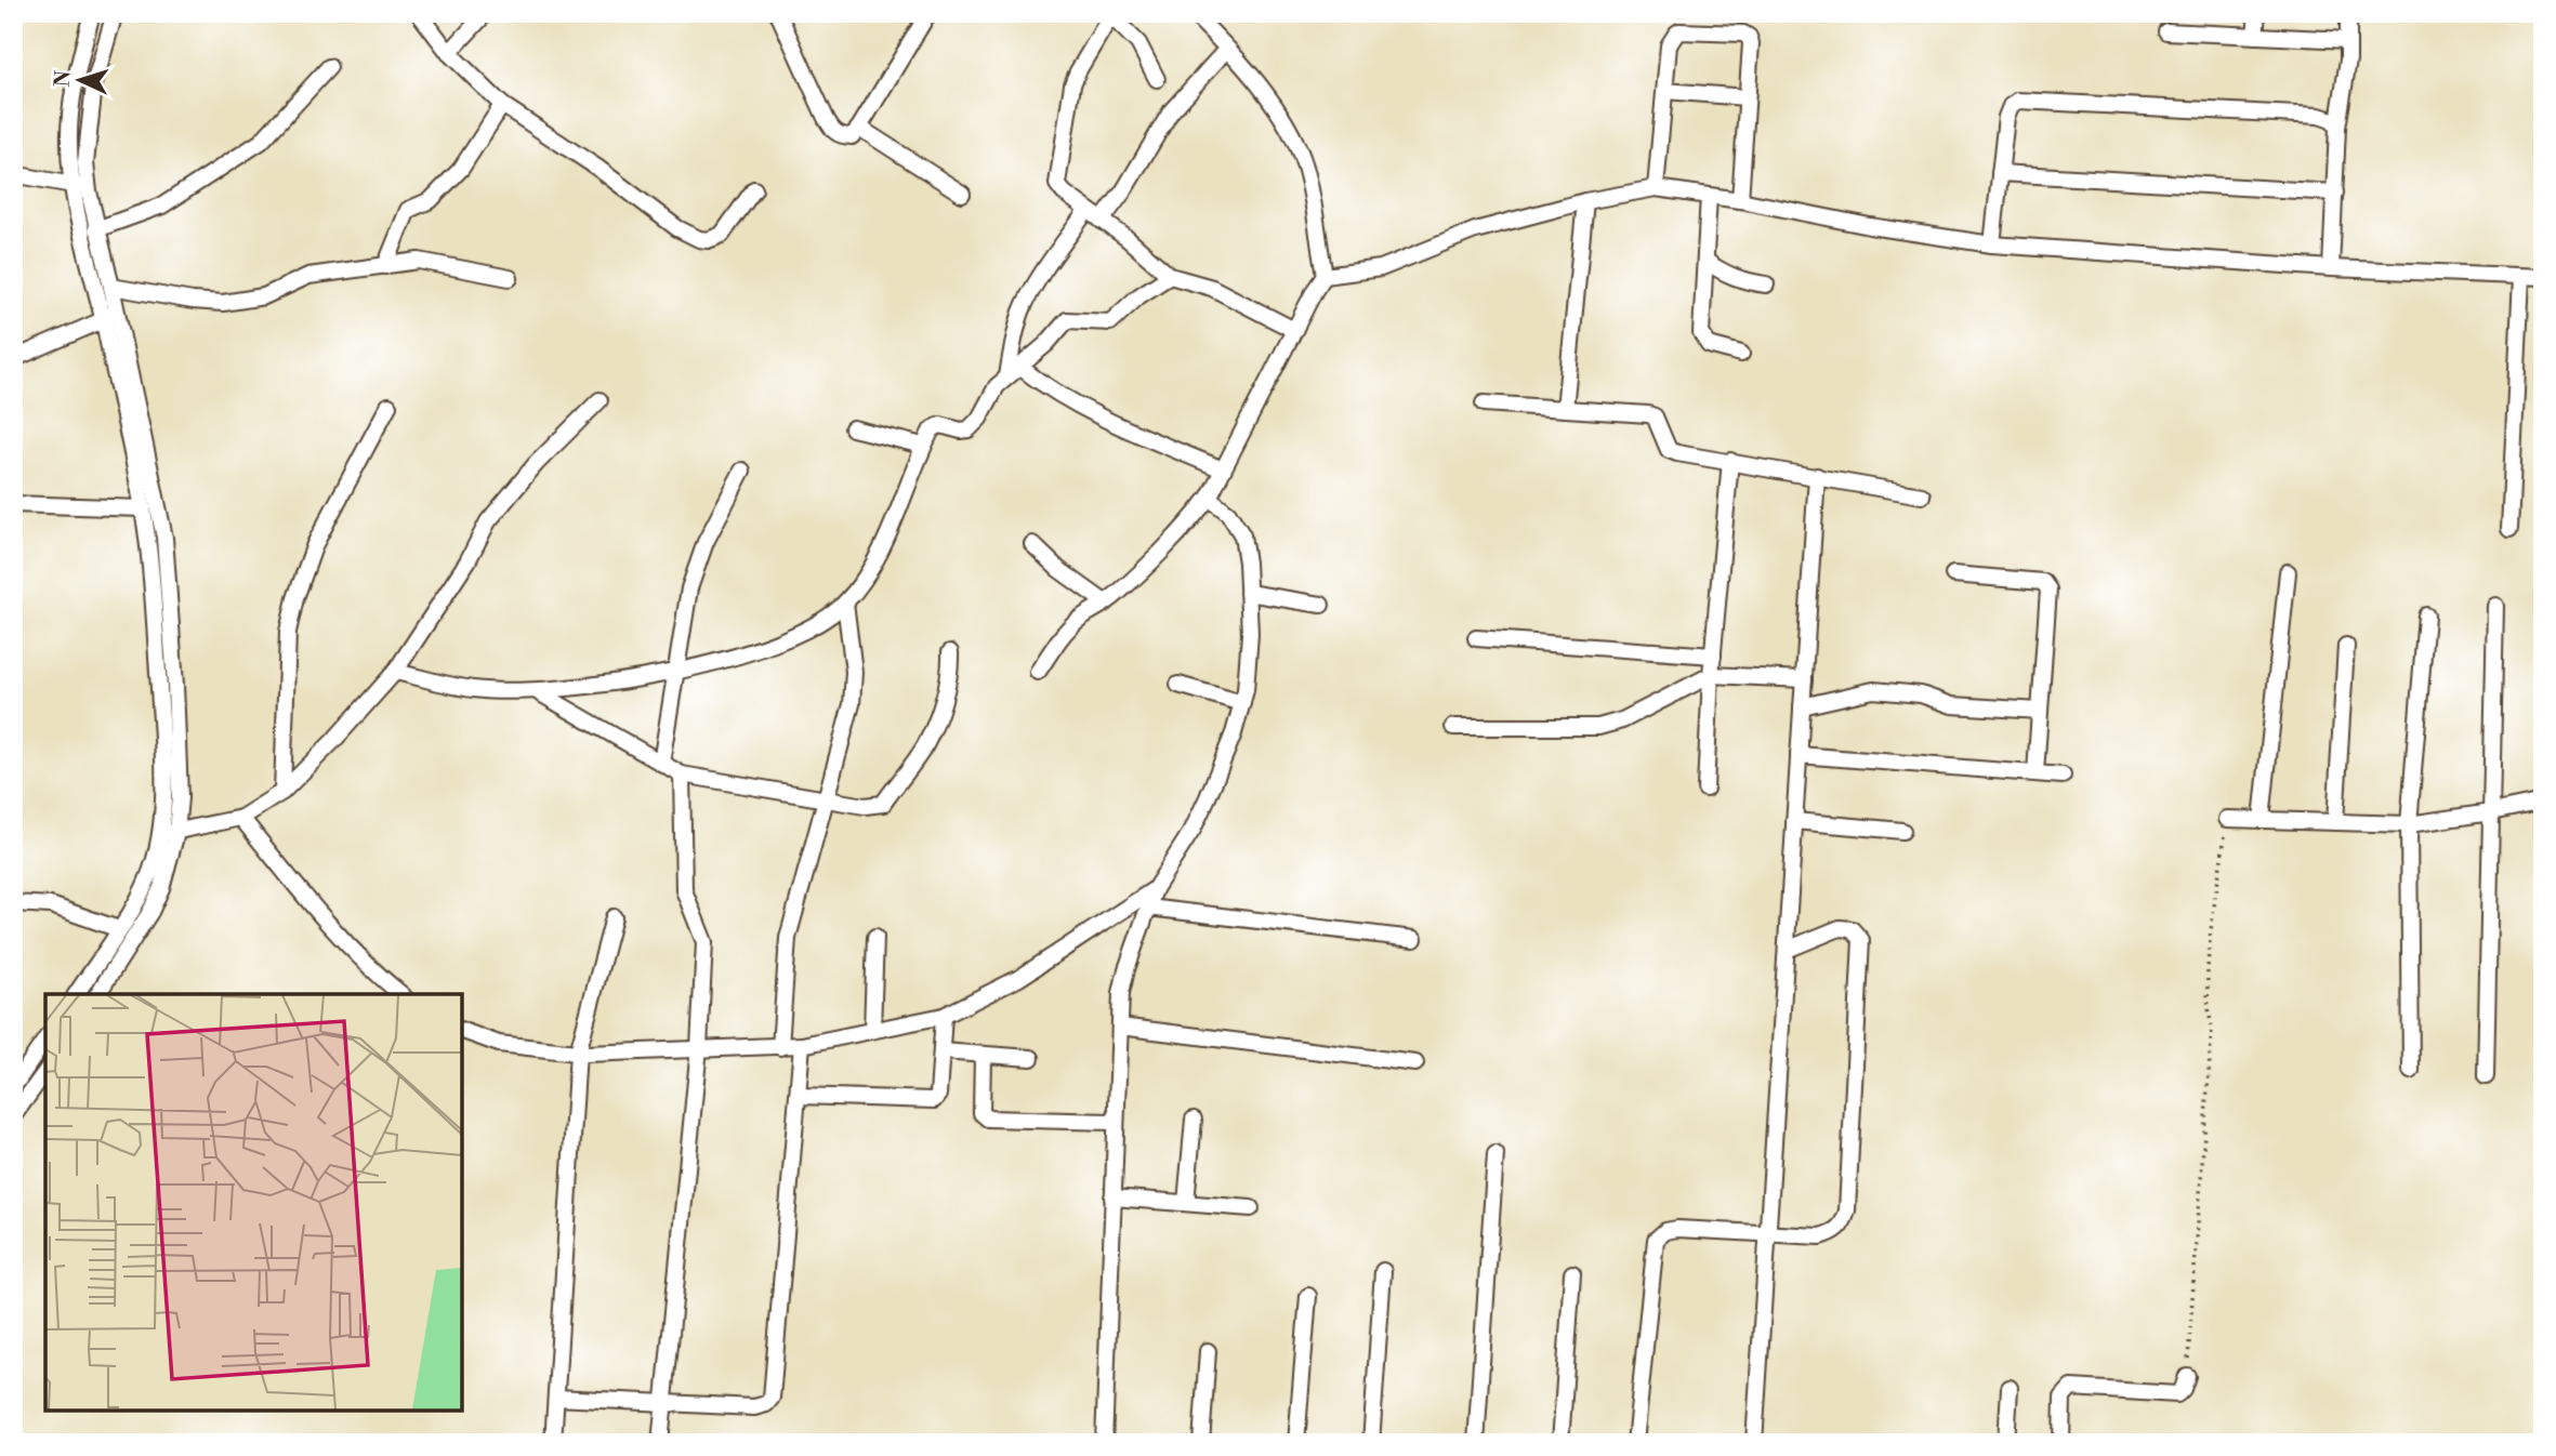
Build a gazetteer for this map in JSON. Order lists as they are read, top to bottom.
{
  "north": "left"
}
